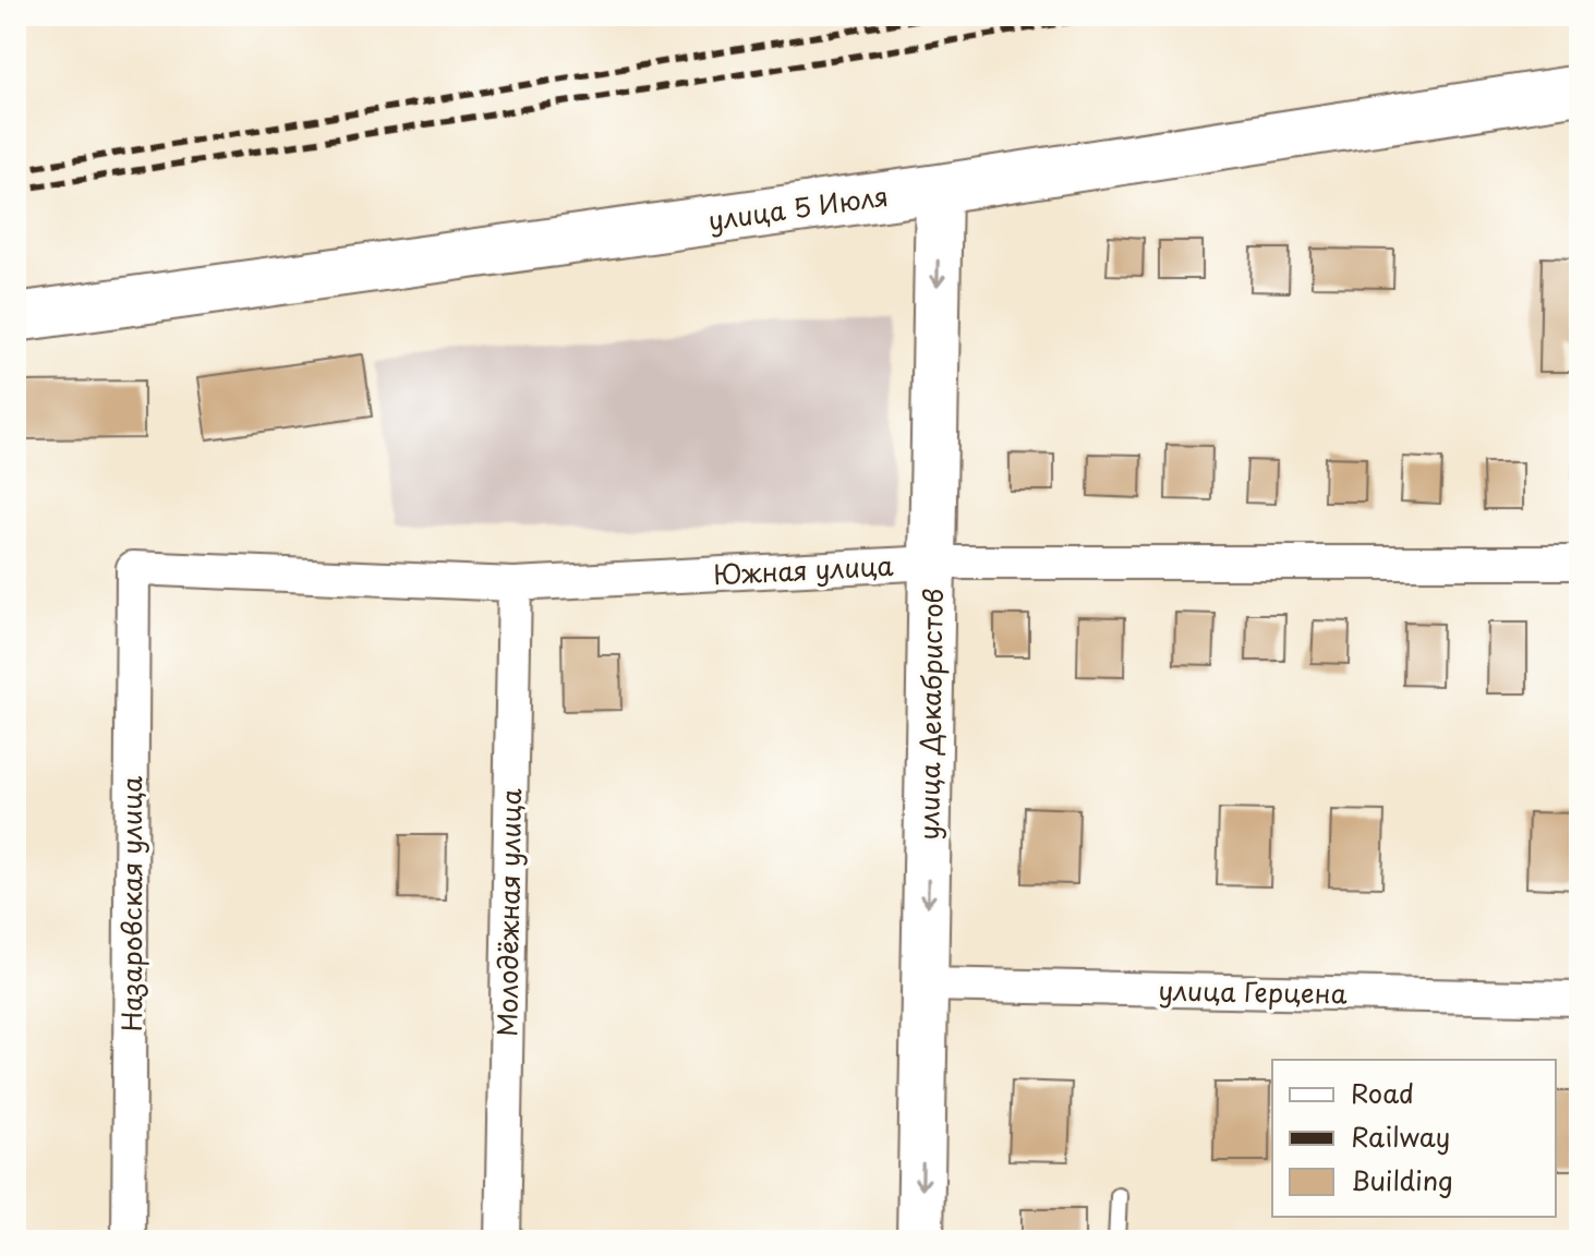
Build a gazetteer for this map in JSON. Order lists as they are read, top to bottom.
{
  "streets": {
    "highway": ["улица 5 Июля"],
    "main road": ["улица Декабристов"],
    "street": [
      "Южная улица",
      "Назаровская улица",
      "Молодёжная улица",
      "улица Герцена"
    ]
  },
  "crossings": [
    ["улица 5 Июля", "улица Декабристов"],
    ["Южная улица", "улица Декабристов"],
    ["Южная улица", "Назаровская улица"],
    ["Южная улица", "Молодёжная улица"],
    ["улица Декабристов", "улица Герцена"]
  ],
  "one_way": ["улица Декабристов"],
  "legend": ["Road", "Railway", "Building"]
}
